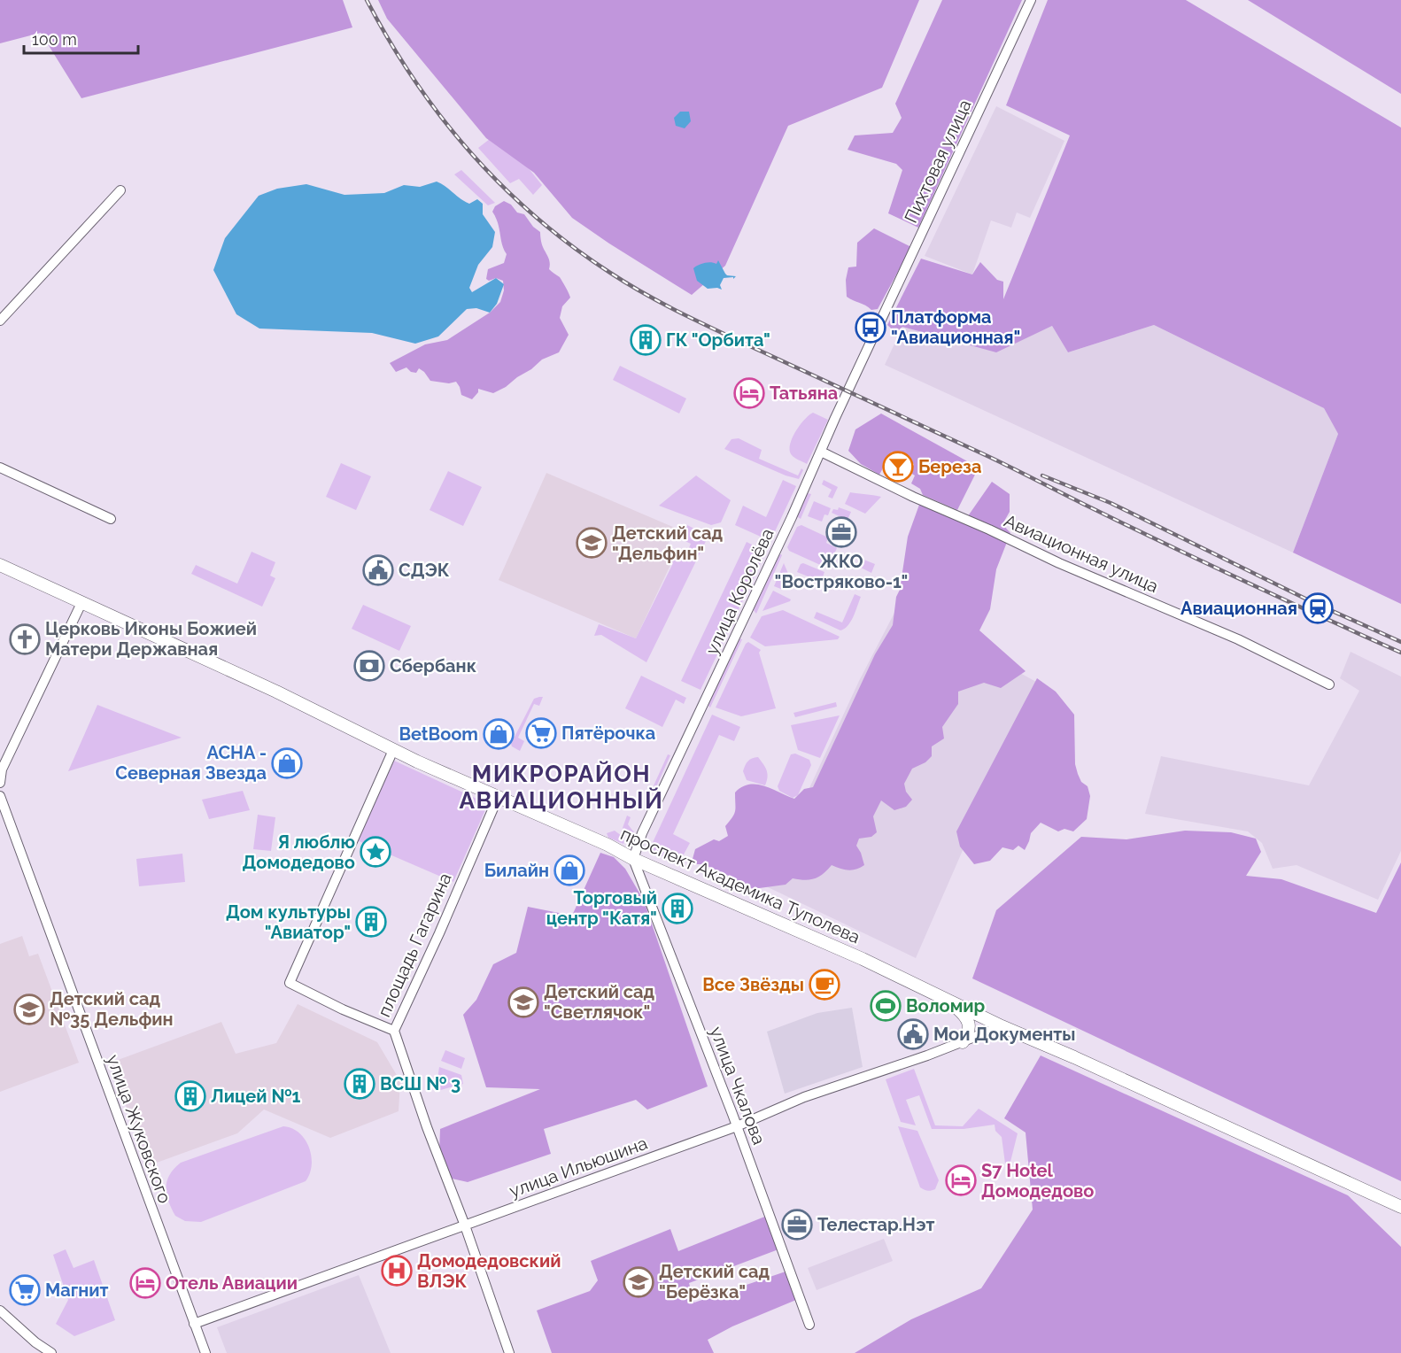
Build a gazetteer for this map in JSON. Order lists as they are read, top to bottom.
{
  "streets": {
    "main road": ["проспект Академика Туполева"],
    "street": [
      "Пихтовая улица",
      "Авиационная улица",
      "улица Королёва",
      "площадь Гагарина",
      "улица Чкалова",
      "улица Жуковского",
      "улица Ильюшина"
    ]
  },
  "crossings": [
    ["Пихтовая улица", "улица Королёва"],
    ["Авиационная улица", "улица Королёва"],
    ["улица Королёва", "проспект Академика Туполева"],
    ["улица Королёва", "улица Чкалова"],
    ["проспект Академика Туполева", "площадь Гагарина"],
    ["проспект Академика Туполева", "улица Чкалова"],
    ["проспект Академика Туполева", "улица Ильюшина"],
    ["улица Чкалова", "улица Ильюшина"],
    ["улица Жуковского", "улица Ильюшина"]
  ],
  "districts": ["МИКРОРАЙОН АВИАЦИОННЫЙ"],
  "places": {
    "bus stop": ["Платформа \"Авиационная\""],
    "building": [
      "ГК \"Орбита\"",
      "Торговый центр \"Катя\"",
      "Дом культуры \"Авиатор\"",
      "ВСШ № 3",
      "Лицей №1"
    ],
    "hotel": ["Татьяна", "S7 Hotel Домодедово", "Отель Авиации"],
    "bar": ["Береза"],
    "office": ["ЖКО \"Востряково-1\"", "Телестар.Нэт"],
    "school or university": [
      "Детский сад \"Дельфин\"",
      "Детский сад \"Светлячок\"",
      "Детский сад №35 Дельфин",
      "Детский сад \"Берёзка\""
    ],
    "public building": ["СДЭК", "Мои Документы"],
    "station": ["Авиационная"],
    "church": ["Церковь Иконы Божией Матери Державная"],
    "bank": ["Сбербанк"],
    "supermarket": ["Пятёрочка", "Магнит"],
    "shop": ["BetBoom", "АСНА - Северная Звезда", "Билайн"],
    "place": ["Я люблю Домодедово"],
    "cafe": ["Все Звёзды"],
    "sports": ["Воломир"],
    "hospital": ["Домодедовский ВЛЭК"]
  },
  "scale_bar": "100 m"
}
